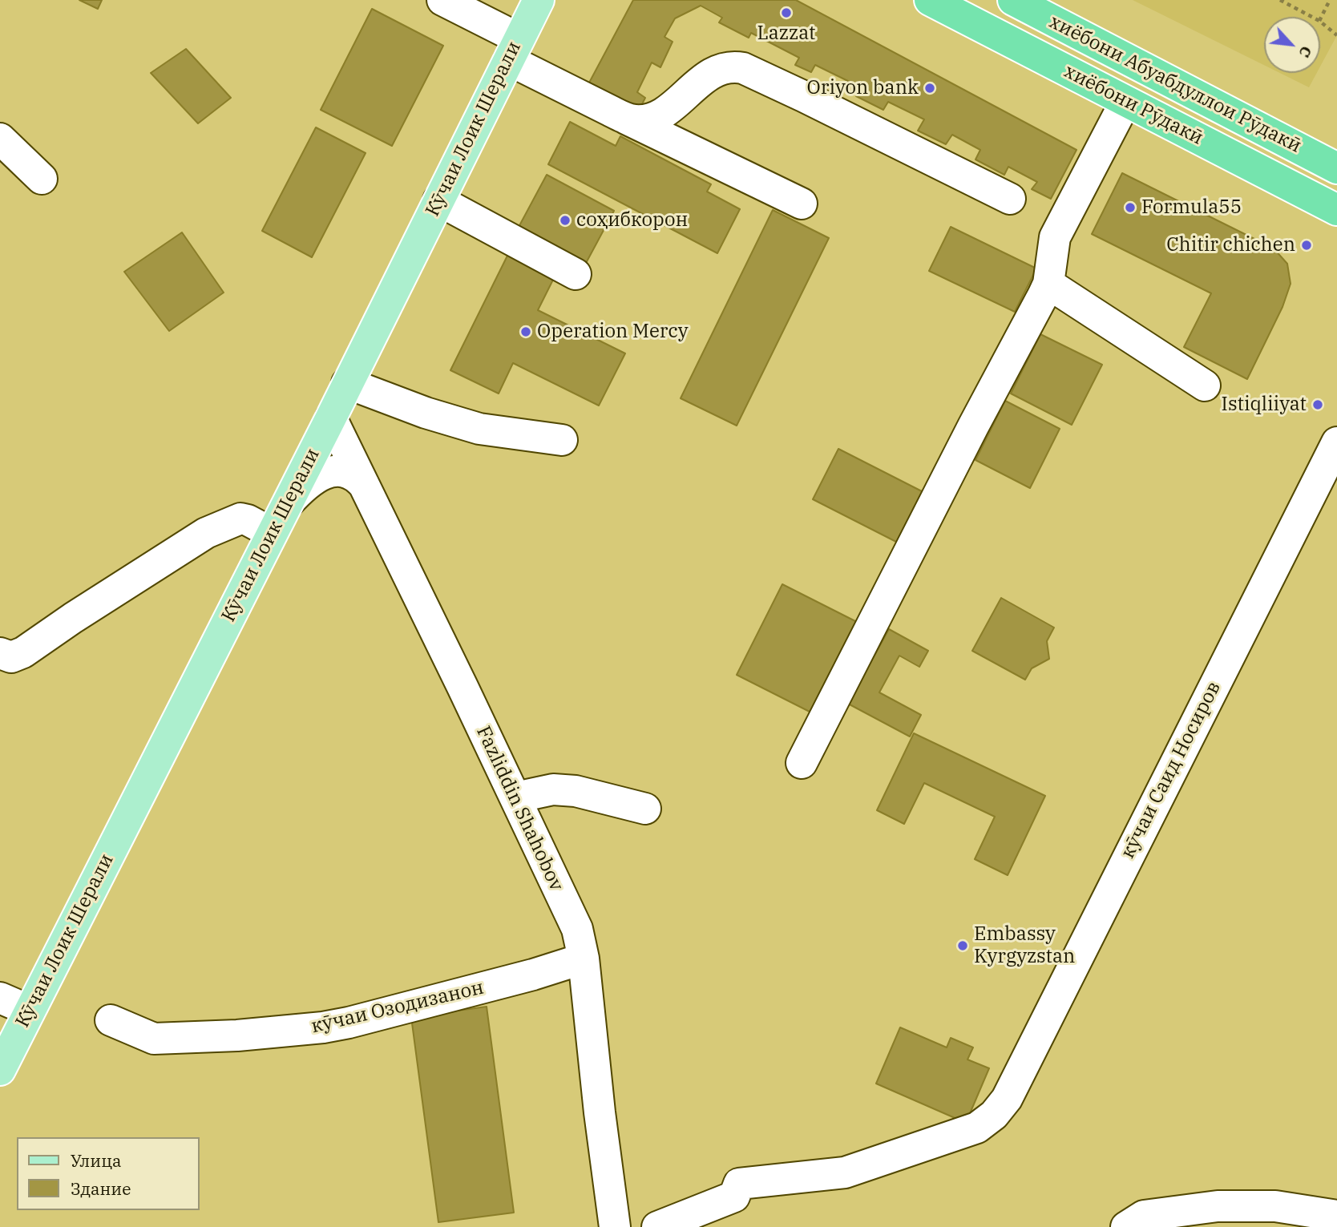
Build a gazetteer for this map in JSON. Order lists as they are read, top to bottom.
{
  "streets": {
    "highway": ["хиёбони Абуабдуллои Рӯдакӣ", "хиёбони Рӯдакӣ"],
    "main road": ["Кӯчаи Лоик Шерали"],
    "street": ["кӯчаи Саид Носиров", "Fazliddin Shahobov", "кӯчаи Озодизанон"]
  },
  "crossings": [
    ["Кӯчаи Лоик Шерали", "Fazliddin Shahobov"],
    ["Fazliddin Shahobov", "кӯчаи Озодизанон"]
  ],
  "places": [
    "Lazzat",
    "Oriyon bank",
    "Formula55",
    "соҳибкорон",
    "Chitir chichen",
    "Operation Mercy",
    "Istiqliiyat",
    "Embassy Kyrgyzstan"
  ],
  "legend": ["Улица", "Здание"],
  "north": "bottom right"
}
